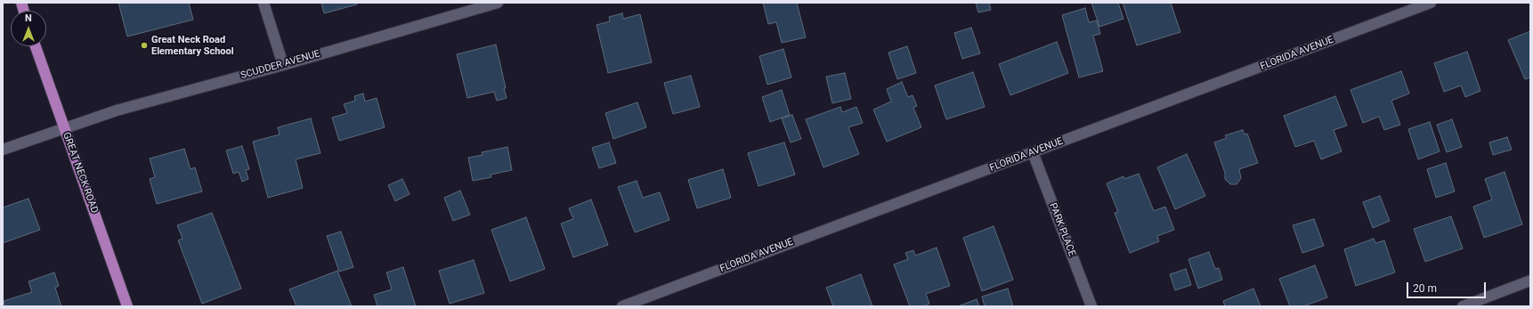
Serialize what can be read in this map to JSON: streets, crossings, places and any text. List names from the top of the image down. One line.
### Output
{"streets":{"main road":["GREAT NECK ROAD"],"street":["FLORIDA AVENUE","SCUDDER AVENUE","PARK PLACE"]},"crossings":[["FLORIDA AVENUE","PARK PLACE"],["SCUDDER AVENUE","GREAT NECK ROAD"]],"places":["Great Neck Road Elementary School"],"scale_bar":"20 m","north":"top"}
